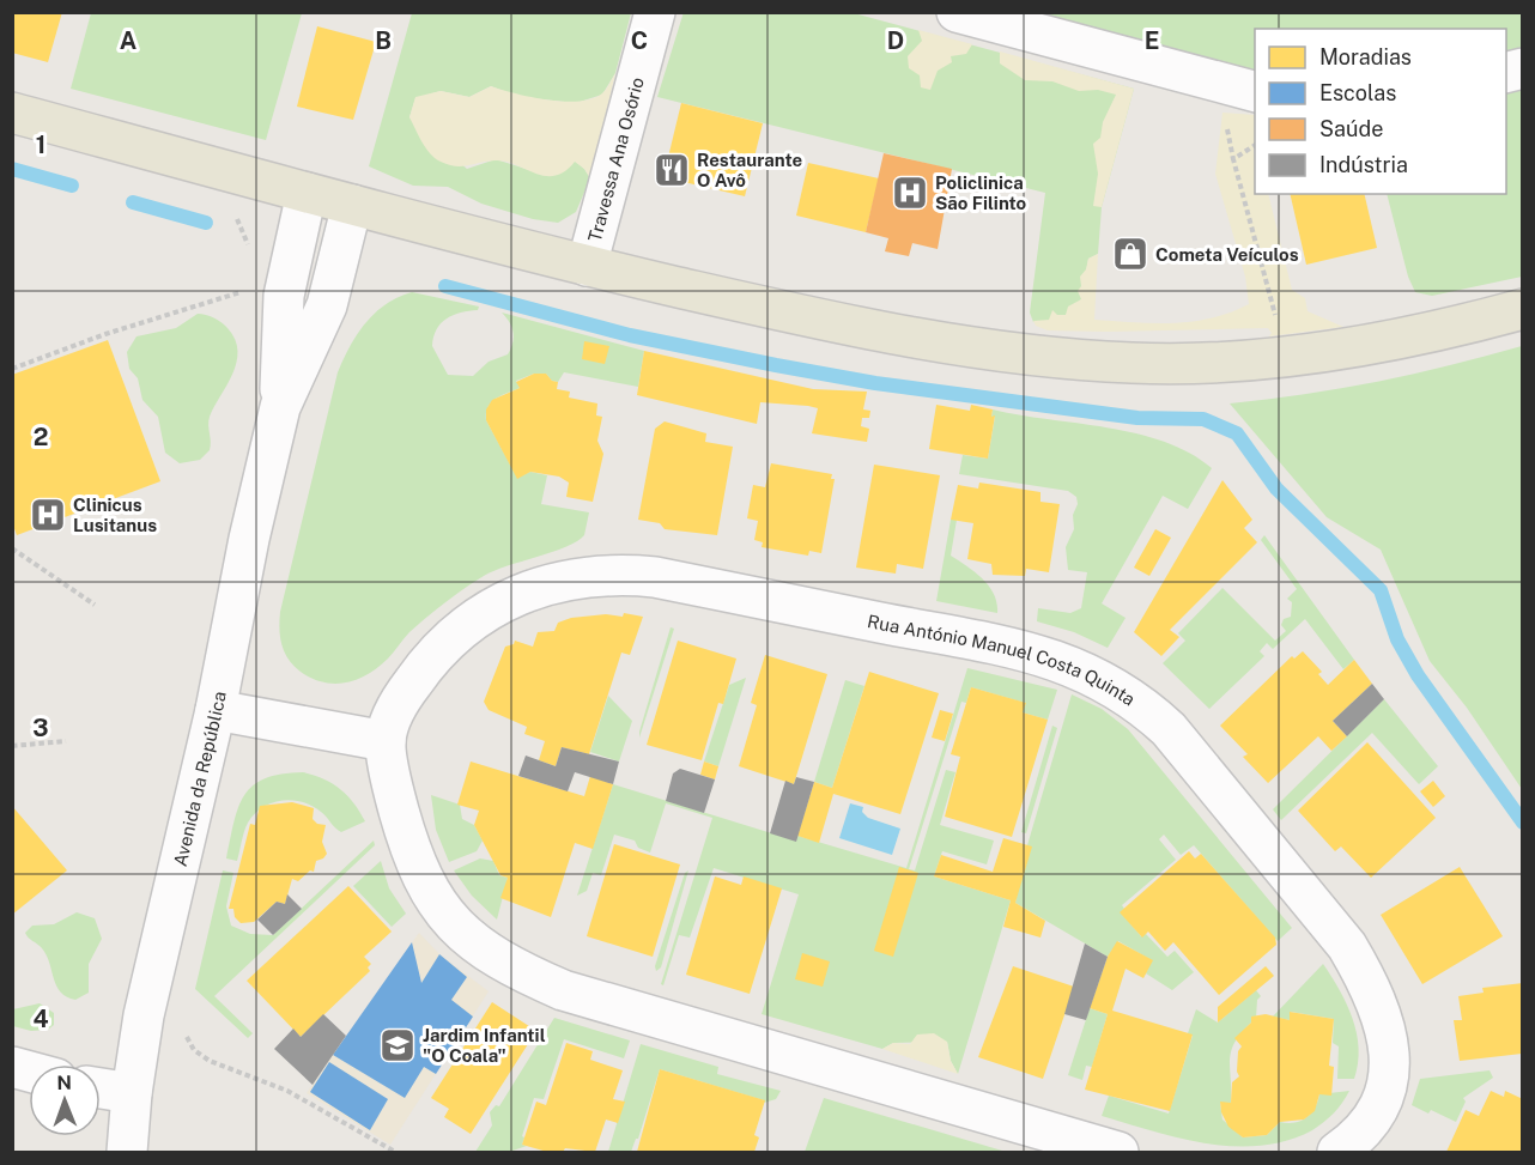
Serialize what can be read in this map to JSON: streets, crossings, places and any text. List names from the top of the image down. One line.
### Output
{"streets":{"street":["Travessa Ana Osório","Rua António Manuel Costa Quinta","Avenida da República"]},"places":{"restaurant":["Restaurante O Avô"],"hospital":["Policlinica São Filinto","Clinicus Lusitanus"],"shop":["Cometa Veículos"],"school or university":["Jardim Infantil \"O Coala\""]},"legend":["Moradias","Escolas","Saúde","Indústria"],"north":"top","grid":{"columns":["A","B","C","D","E"],"rows":["1","2","3","4"]}}
